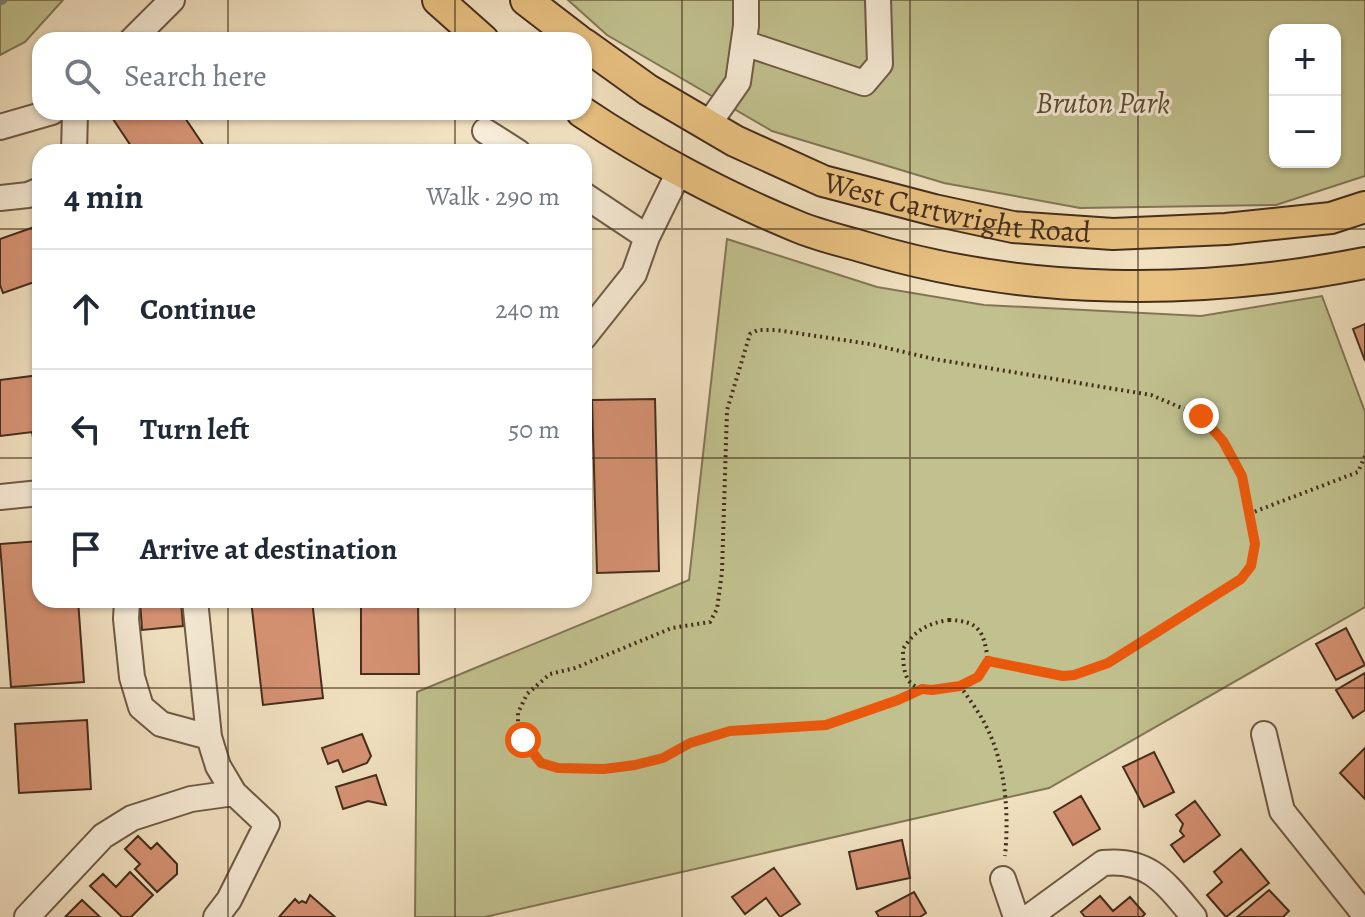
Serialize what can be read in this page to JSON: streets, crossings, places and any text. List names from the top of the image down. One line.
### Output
{"streets":{"main road":["West Cartwright Road"]},"parks":["Bruton Park"],"page":{"map_buttons":["+","−"],"search":"Search here","heading":["4 min","Walk · 290 m"],"list":[["Continue","240 m"],["Turn left","50 m"],"Arrive at destination"]}}
